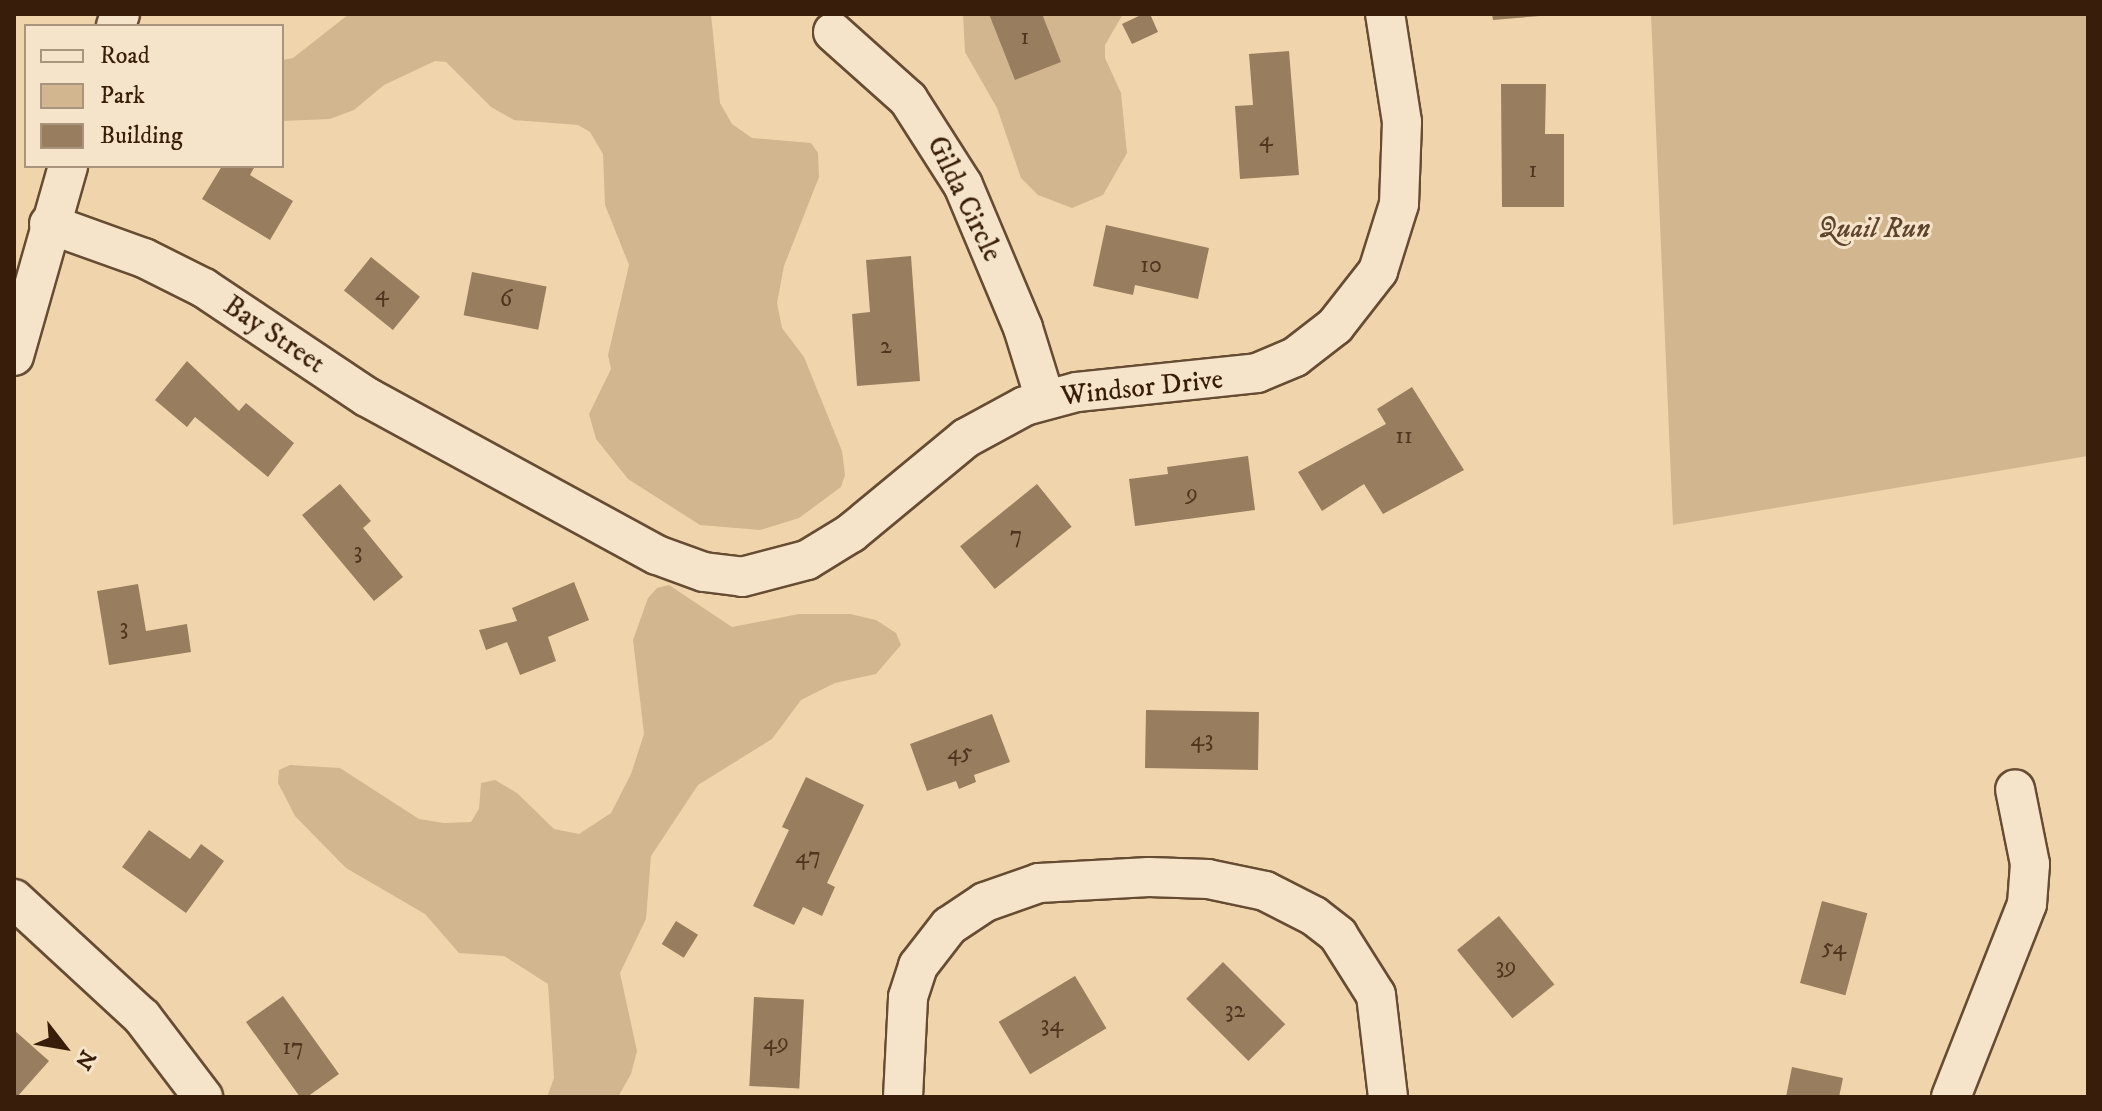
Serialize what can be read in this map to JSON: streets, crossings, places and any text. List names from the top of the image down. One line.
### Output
{"streets":{"street":["Gilda Circle","Bay Street","Windsor Drive"]},"crossings":[["Gilda Circle","Windsor Drive"],["Bay Street","Windsor Drive"]],"parks":["Quail Run"],"house_numbers":["1","4","1","10","4","6","2","11","9","7","3","3","43","45","47","54","39","32","34","49","17"],"legend":["Road","Park","Building"],"north":"bottom right"}
